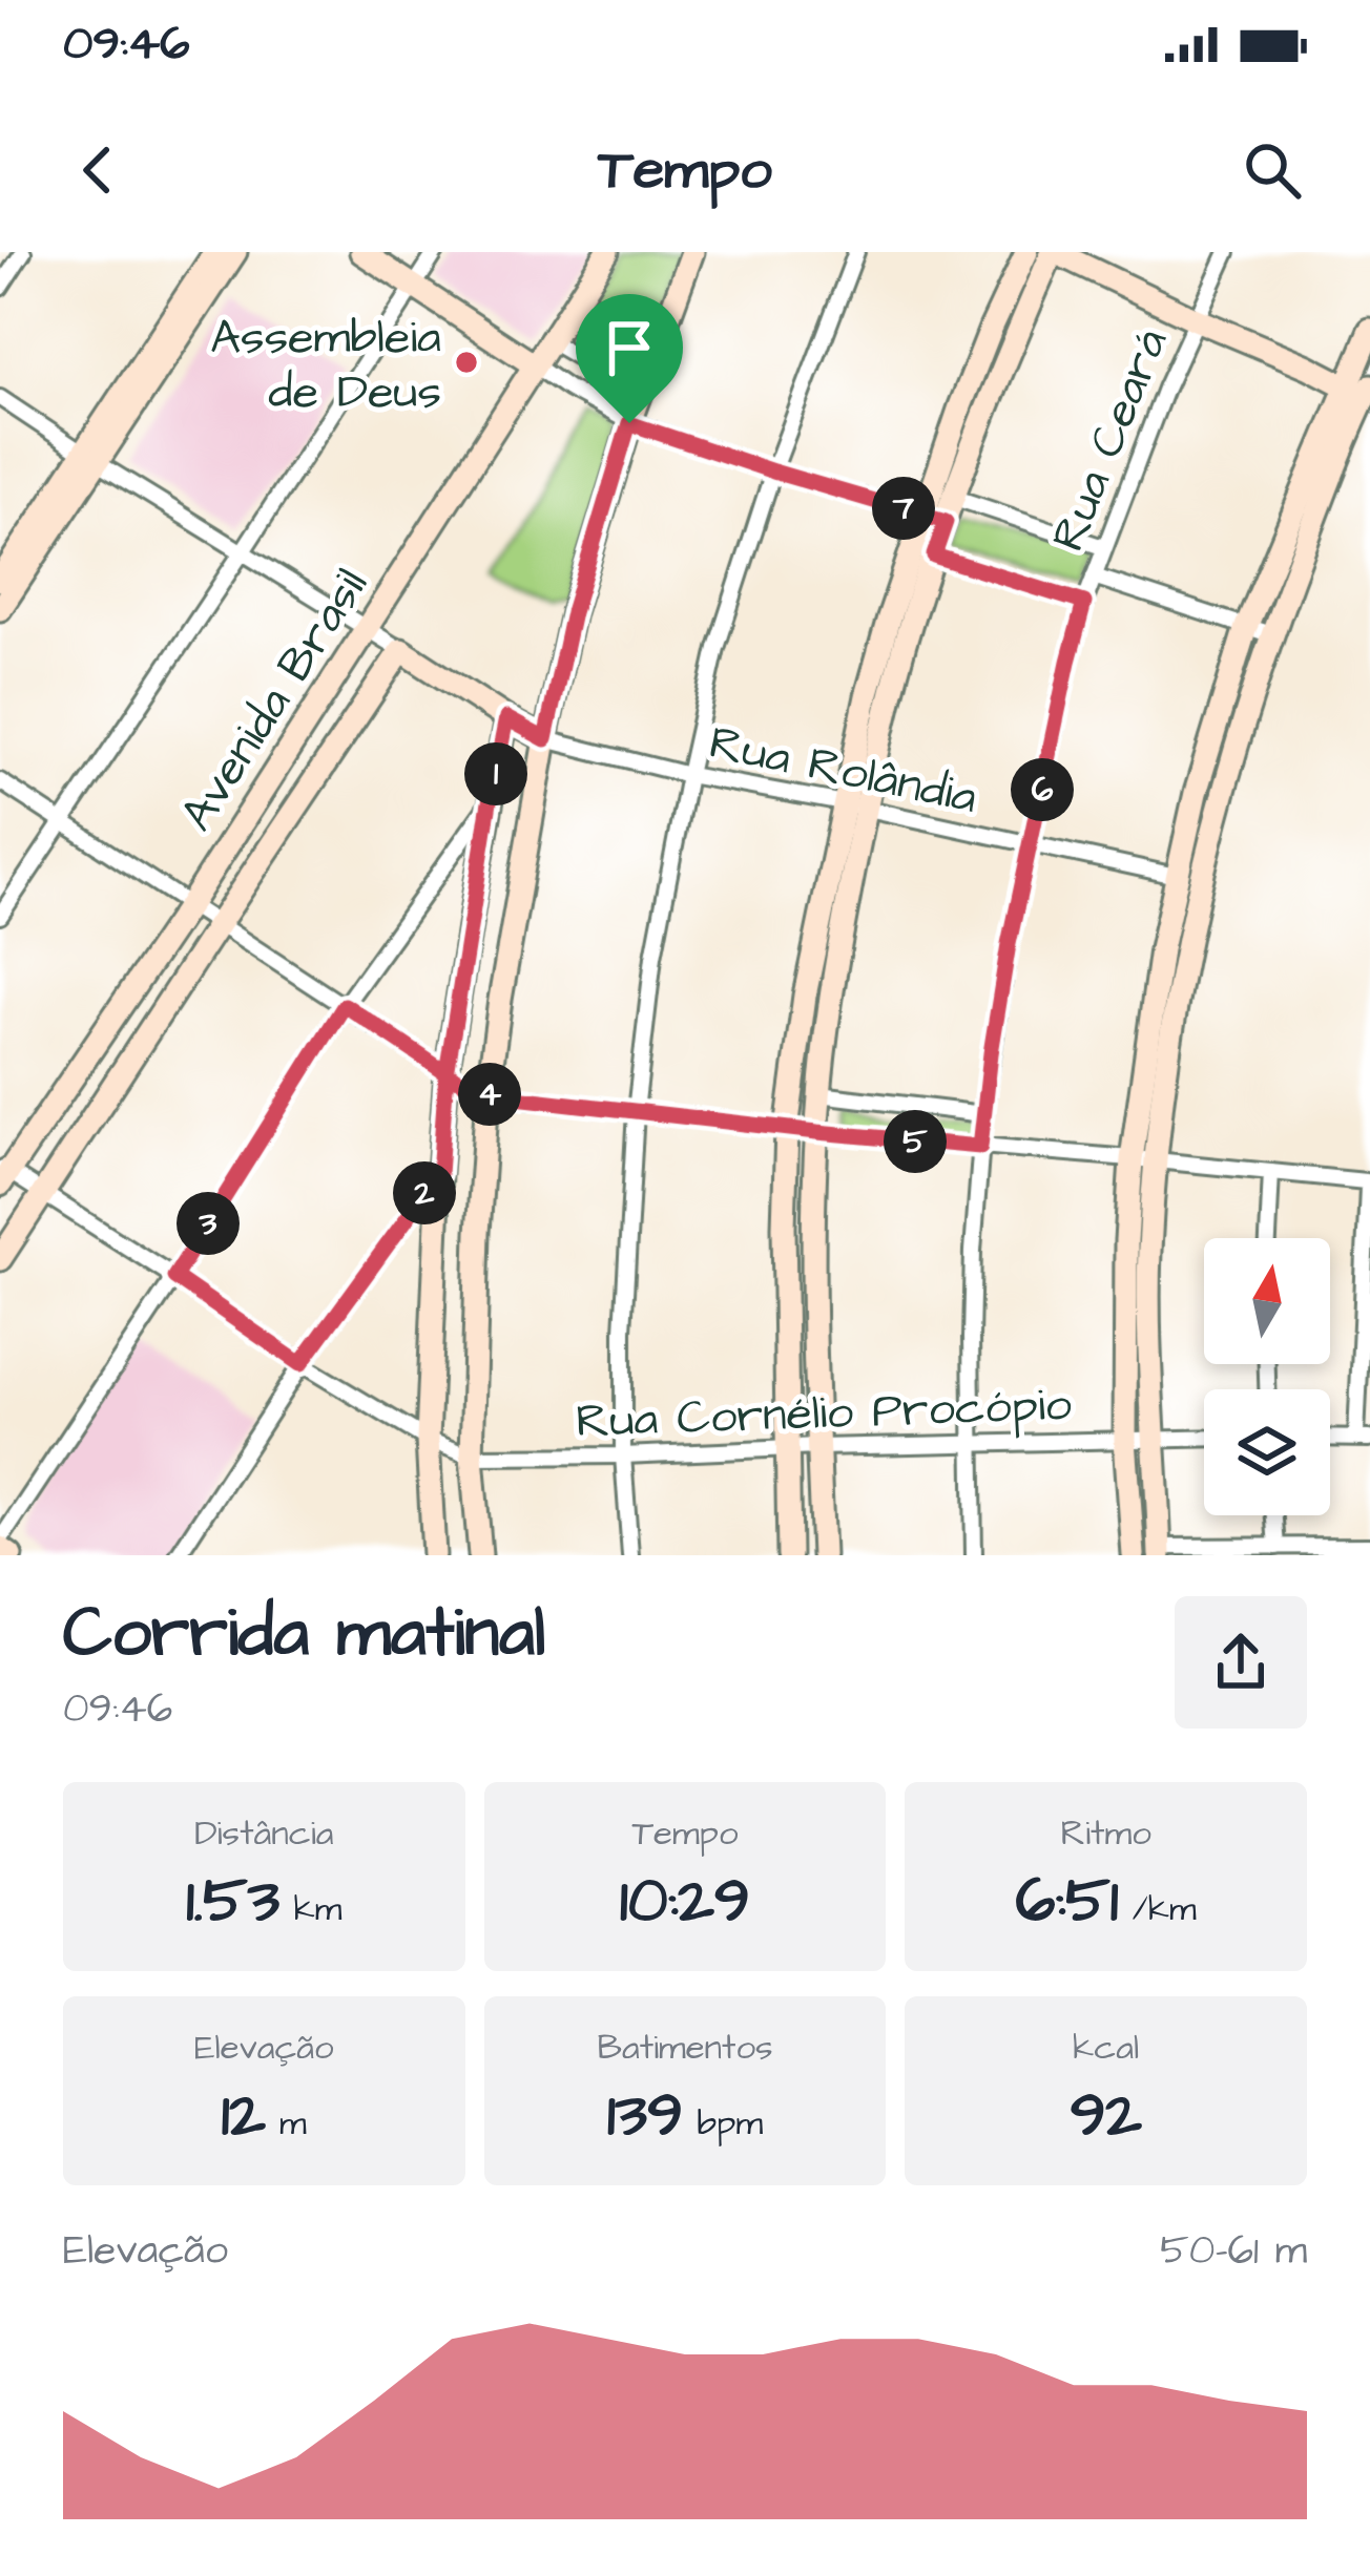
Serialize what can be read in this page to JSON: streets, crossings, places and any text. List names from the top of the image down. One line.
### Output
{"streets":{"street":["Rua Ceará","Avenida Brasil","Rua Rolândia","Rua Cornélio Procópio"]},"crossings":[["Rua Ceará","Rua Rolândia"],["Rua Ceará","Rua Cornélio Procópio"],["Avenida Brasil","Rua Cornélio Procópio"]],"places":["Assembleia de Deus"],"north":"top","page":{"status":"09:46","header":"Tempo","pins":["7","1","6","4","5","2","3"],"heading":["Corrida matinal","09:46"],"stats":[["Distância","1.53 km"],["Tempo","10:29"],["Ritmo","6:51 /km"],["Elevação","12 m"],["Batimentos","139 bpm"],["kcal","92"]],"chart":["Elevação","50–61 m"]}}
